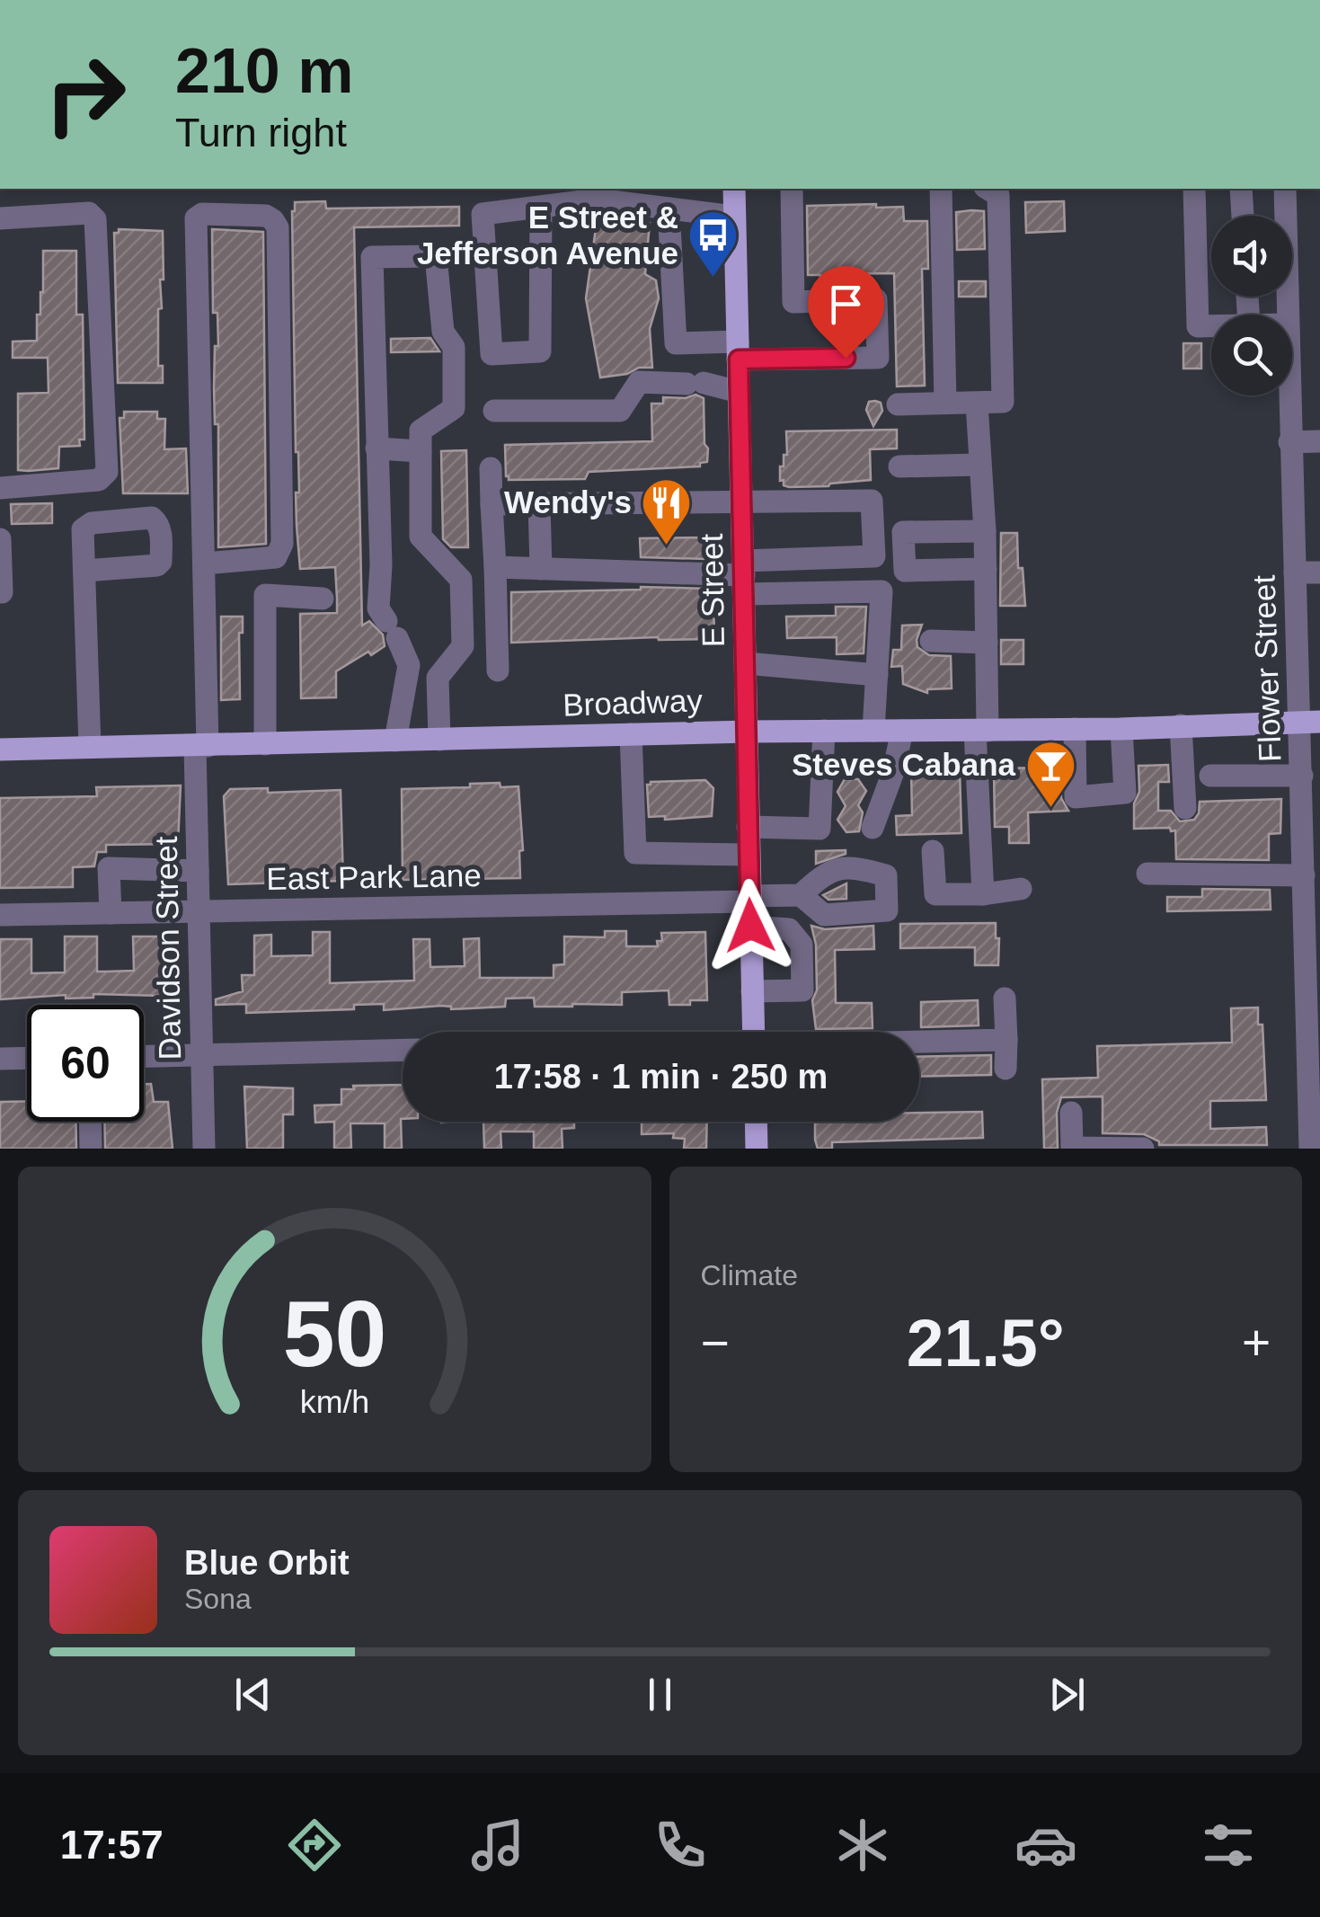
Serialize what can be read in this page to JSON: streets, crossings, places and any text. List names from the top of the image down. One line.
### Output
{"streets":{"main road":["E Street","Broadway"],"street":["Flower Street","East Park Lane","Davidson Street"]},"crossings":[["E Street","Broadway"],["E Street","East Park Lane"],["Flower Street","Broadway"],["Broadway","Davidson Street"],["East Park Lane","Davidson Street"]],"places":{"bus stop":["E Street & Jefferson Avenue"],"restaurant":["Wendy's"],"bar":["Steves Cabana"]},"page":{"turn":["210 m","Turn right"],"limit":"60","trip":"17:58 · 1 min · 250 m","tile":"Climate","heat":["−","21.5°","+"],"song":["Blue Orbit","Sona"],"tabs":"17:57","gauge":["50","km/h"]}}
